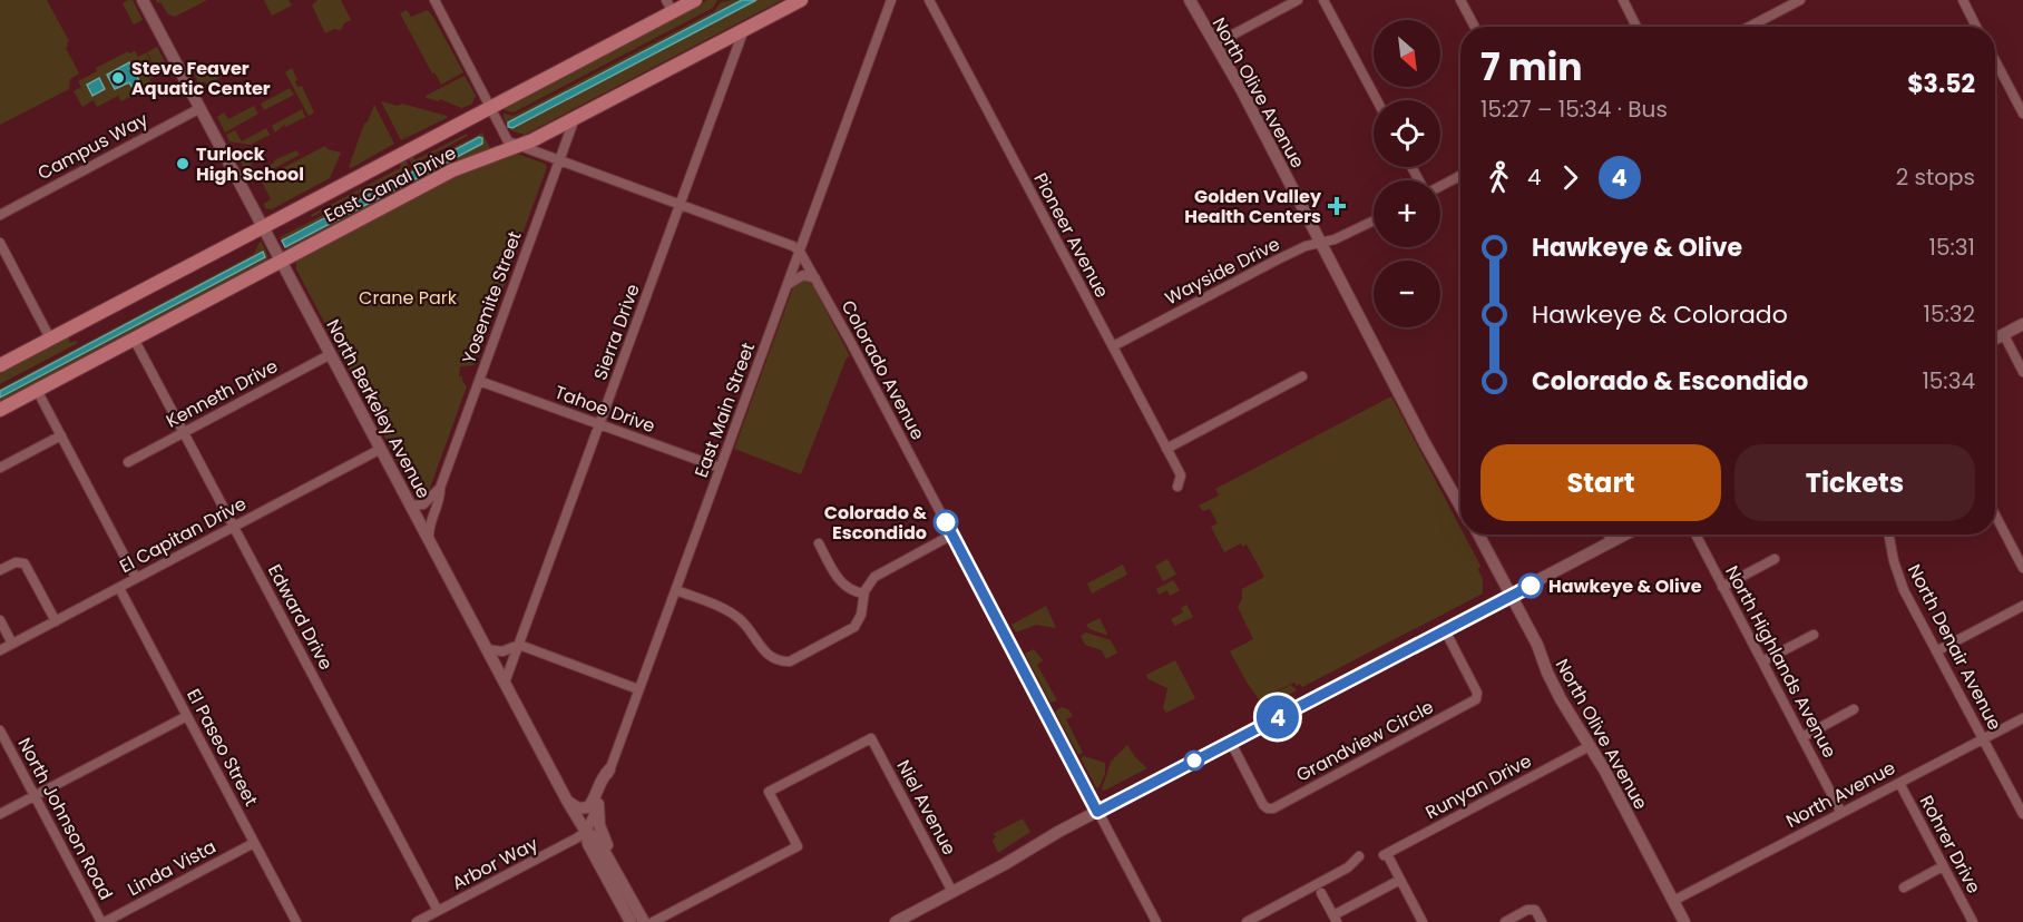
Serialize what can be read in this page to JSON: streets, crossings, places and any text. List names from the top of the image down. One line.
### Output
{"streets":{"main road":["East Canal Drive"],"street":["North Olive Avenue","Campus Way","Pioneer Avenue","Wayside Drive","Yosemite Street","Sierra Drive","Colorado Avenue","Kenneth Drive","North Berkeley Avenue","Tahoe Drive","East Main Street","El Capitan Drive","Edward Drive","North Denair Avenue","North Highlands Avenue","Grandview Circle","El Paseo Street","Runyan Drive","North Avenue","Niel Avenue","North Johnson Road","Rohrer Drive","Arbor Way","Linda Vista"]},"crossings":[["North Olive Avenue","Wayside Drive"],["North Olive Avenue","Runyan Drive"],["North Olive Avenue","North Avenue"],["Campus Way","North Berkeley Avenue"],["East Canal Drive","Yosemite Street"],["East Canal Drive","Sierra Drive"],["East Canal Drive","North Berkeley Avenue"],["East Canal Drive","Edward Drive"],["Pioneer Avenue","Wayside Drive"],["Yosemite Street","North Berkeley Avenue"],["Yosemite Street","Tahoe Drive"],["Sierra Drive","North Berkeley Avenue"],["Sierra Drive","Tahoe Drive"],["Colorado Avenue","East Main Street"],["Kenneth Drive","North Berkeley Avenue"],["Kenneth Drive","Edward Drive"],["North Berkeley Avenue","East Main Street"],["North Berkeley Avenue","El Capitan Drive"],["North Berkeley Avenue","Arbor Way"],["Tahoe Drive","East Main Street"],["East Main Street","Arbor Way"],["El Capitan Drive","Edward Drive"],["El Capitan Drive","El Paseo Street"],["Edward Drive","Arbor Way"],["North Denair Avenue","North Avenue"],["North Highlands Avenue","North Avenue"],["El Paseo Street","Linda Vista"],["North Avenue","Rohrer Drive"],["North Johnson Road","Linda Vista"]],"parks":["Crane Park"],"places":{"other":["Steve Feaver Aquatic Center","Turlock High School","Colorado & Escondido","Hawkeye & Olive"],"health":["Golden Valley Health Centers"]},"lines":["bus line 4"],"north":"bottom right","page":{"on_map":"4","map_buttons":["+","−"],"heading":["7 min","15:27 – 15:34 · Bus","$3.52"],"legs":["4","4","2 stops"],"list":[{"name":"Hawkeye & Olive","value":"15:31"},{"name":"Hawkeye & Colorado","value":"15:32"},{"name":"Colorado & Escondido","value":"15:34"}],"buttons":["Start","Tickets"]}}
